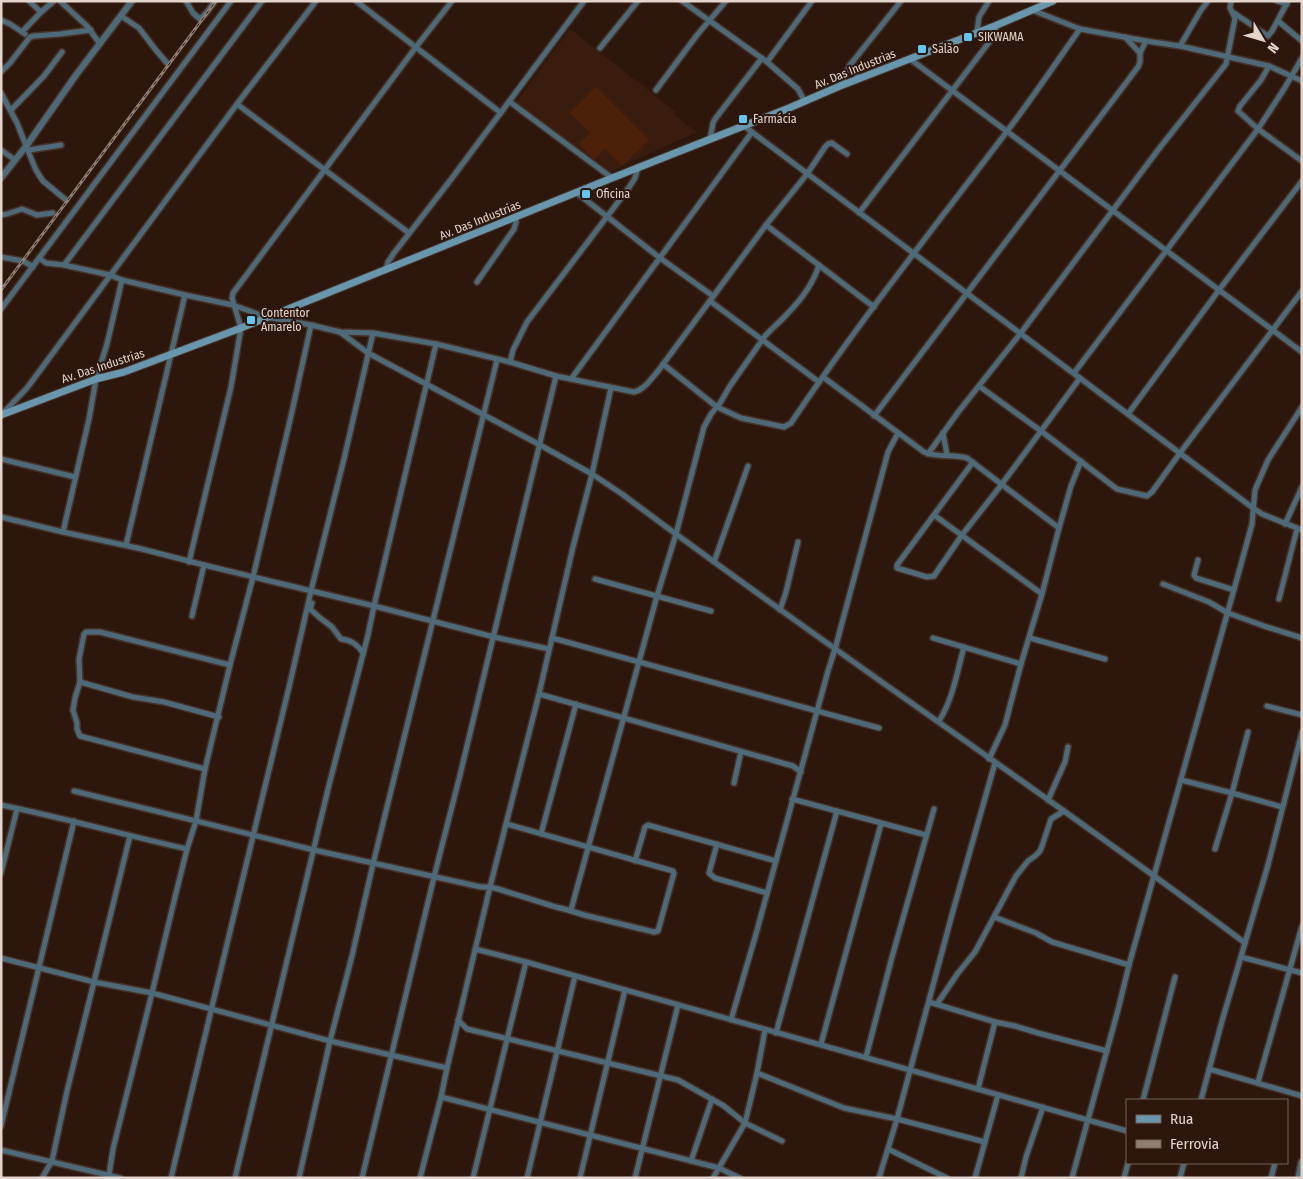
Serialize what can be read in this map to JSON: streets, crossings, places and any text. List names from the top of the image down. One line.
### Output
{"streets":{"main road":["Av. Das Industrias"]},"places":{"transit":["SIKWAMA","Salão","Farmácia","Oficina","Contentor Amarelo"]},"legend":["Rua","Ferrovia"],"north":"bottom right"}
